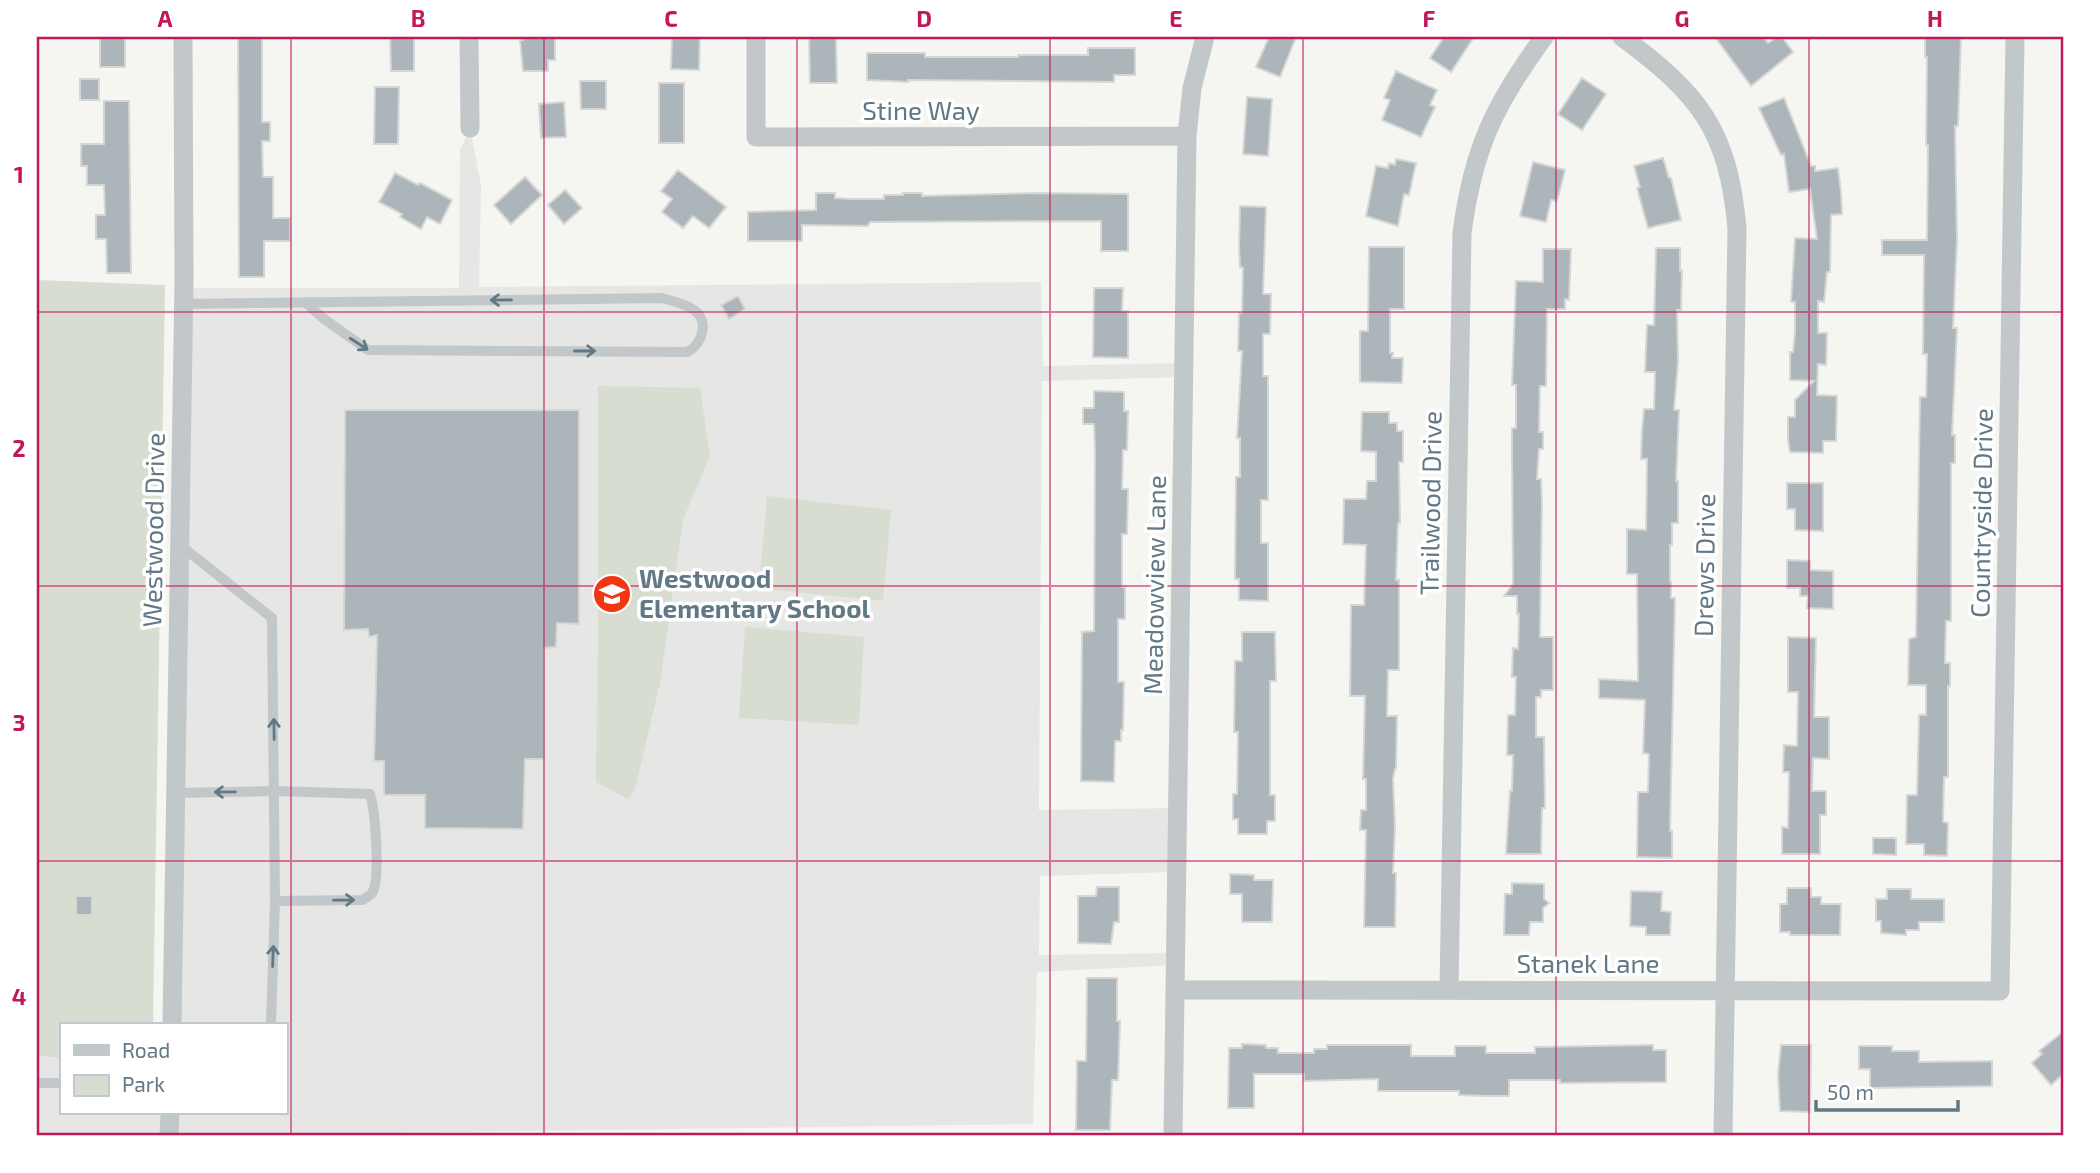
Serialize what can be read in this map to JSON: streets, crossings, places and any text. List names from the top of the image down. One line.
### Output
{"streets":{"street":["Stine Way","Trailwood Drive","Countryside Drive","Westwood Drive","Drews Drive","Meadowview Lane","Stanek Lane"]},"crossings":[["Stine Way","Meadowview Lane"],["Trailwood Drive","Stanek Lane"],["Countryside Drive","Stanek Lane"],["Drews Drive","Stanek Lane"],["Meadowview Lane","Stanek Lane"]],"places":{"school or university":["Westwood Elementary School"]},"legend":["Road","Park"],"scale_bar":"50 m","grid":{"columns":["A","B","C","D","E","F","G","H"],"rows":["1","2","3","4"]}}
